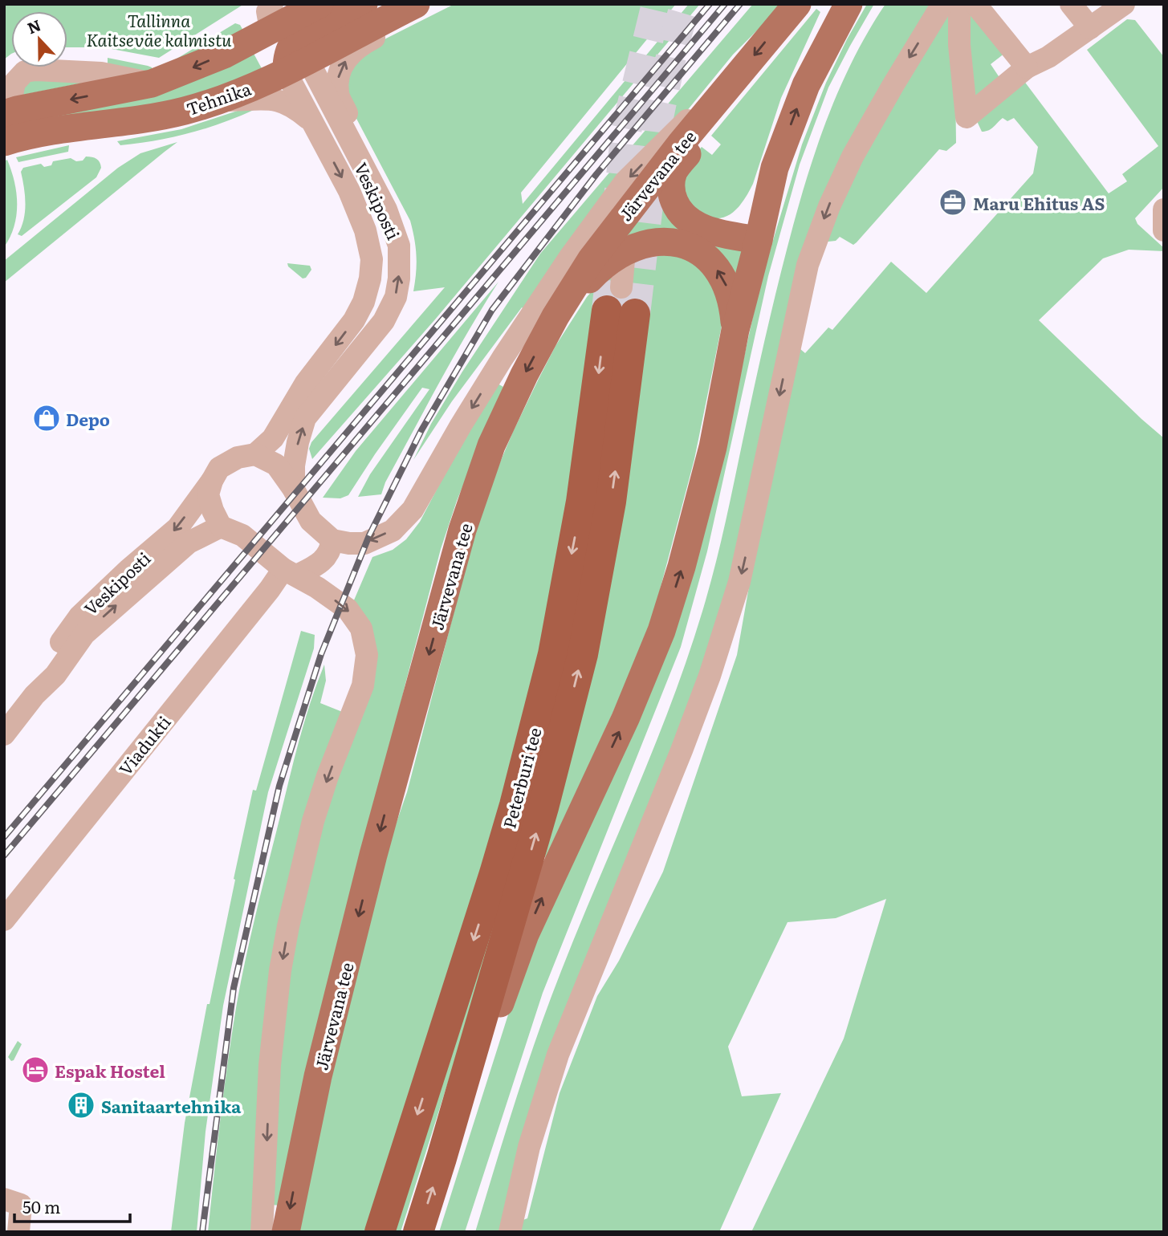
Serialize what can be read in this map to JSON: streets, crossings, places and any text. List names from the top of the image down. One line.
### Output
{"streets":{"highway":["Peterburi tee"],"main road":["Tehnika","Järvevana tee"],"street":["Veskiposti","Viadukti"]},"crossings":[["Tehnika","Veskiposti"]],"parks":["Tallinna Kaitseväe kalmistu"],"places":{"office":["Maru Ehitus AS"],"shop":["Depo"],"hotel":["Espak Hostel"],"building":["Sanitaartehnika"]},"scale_bar":"50 m","north":"top"}
